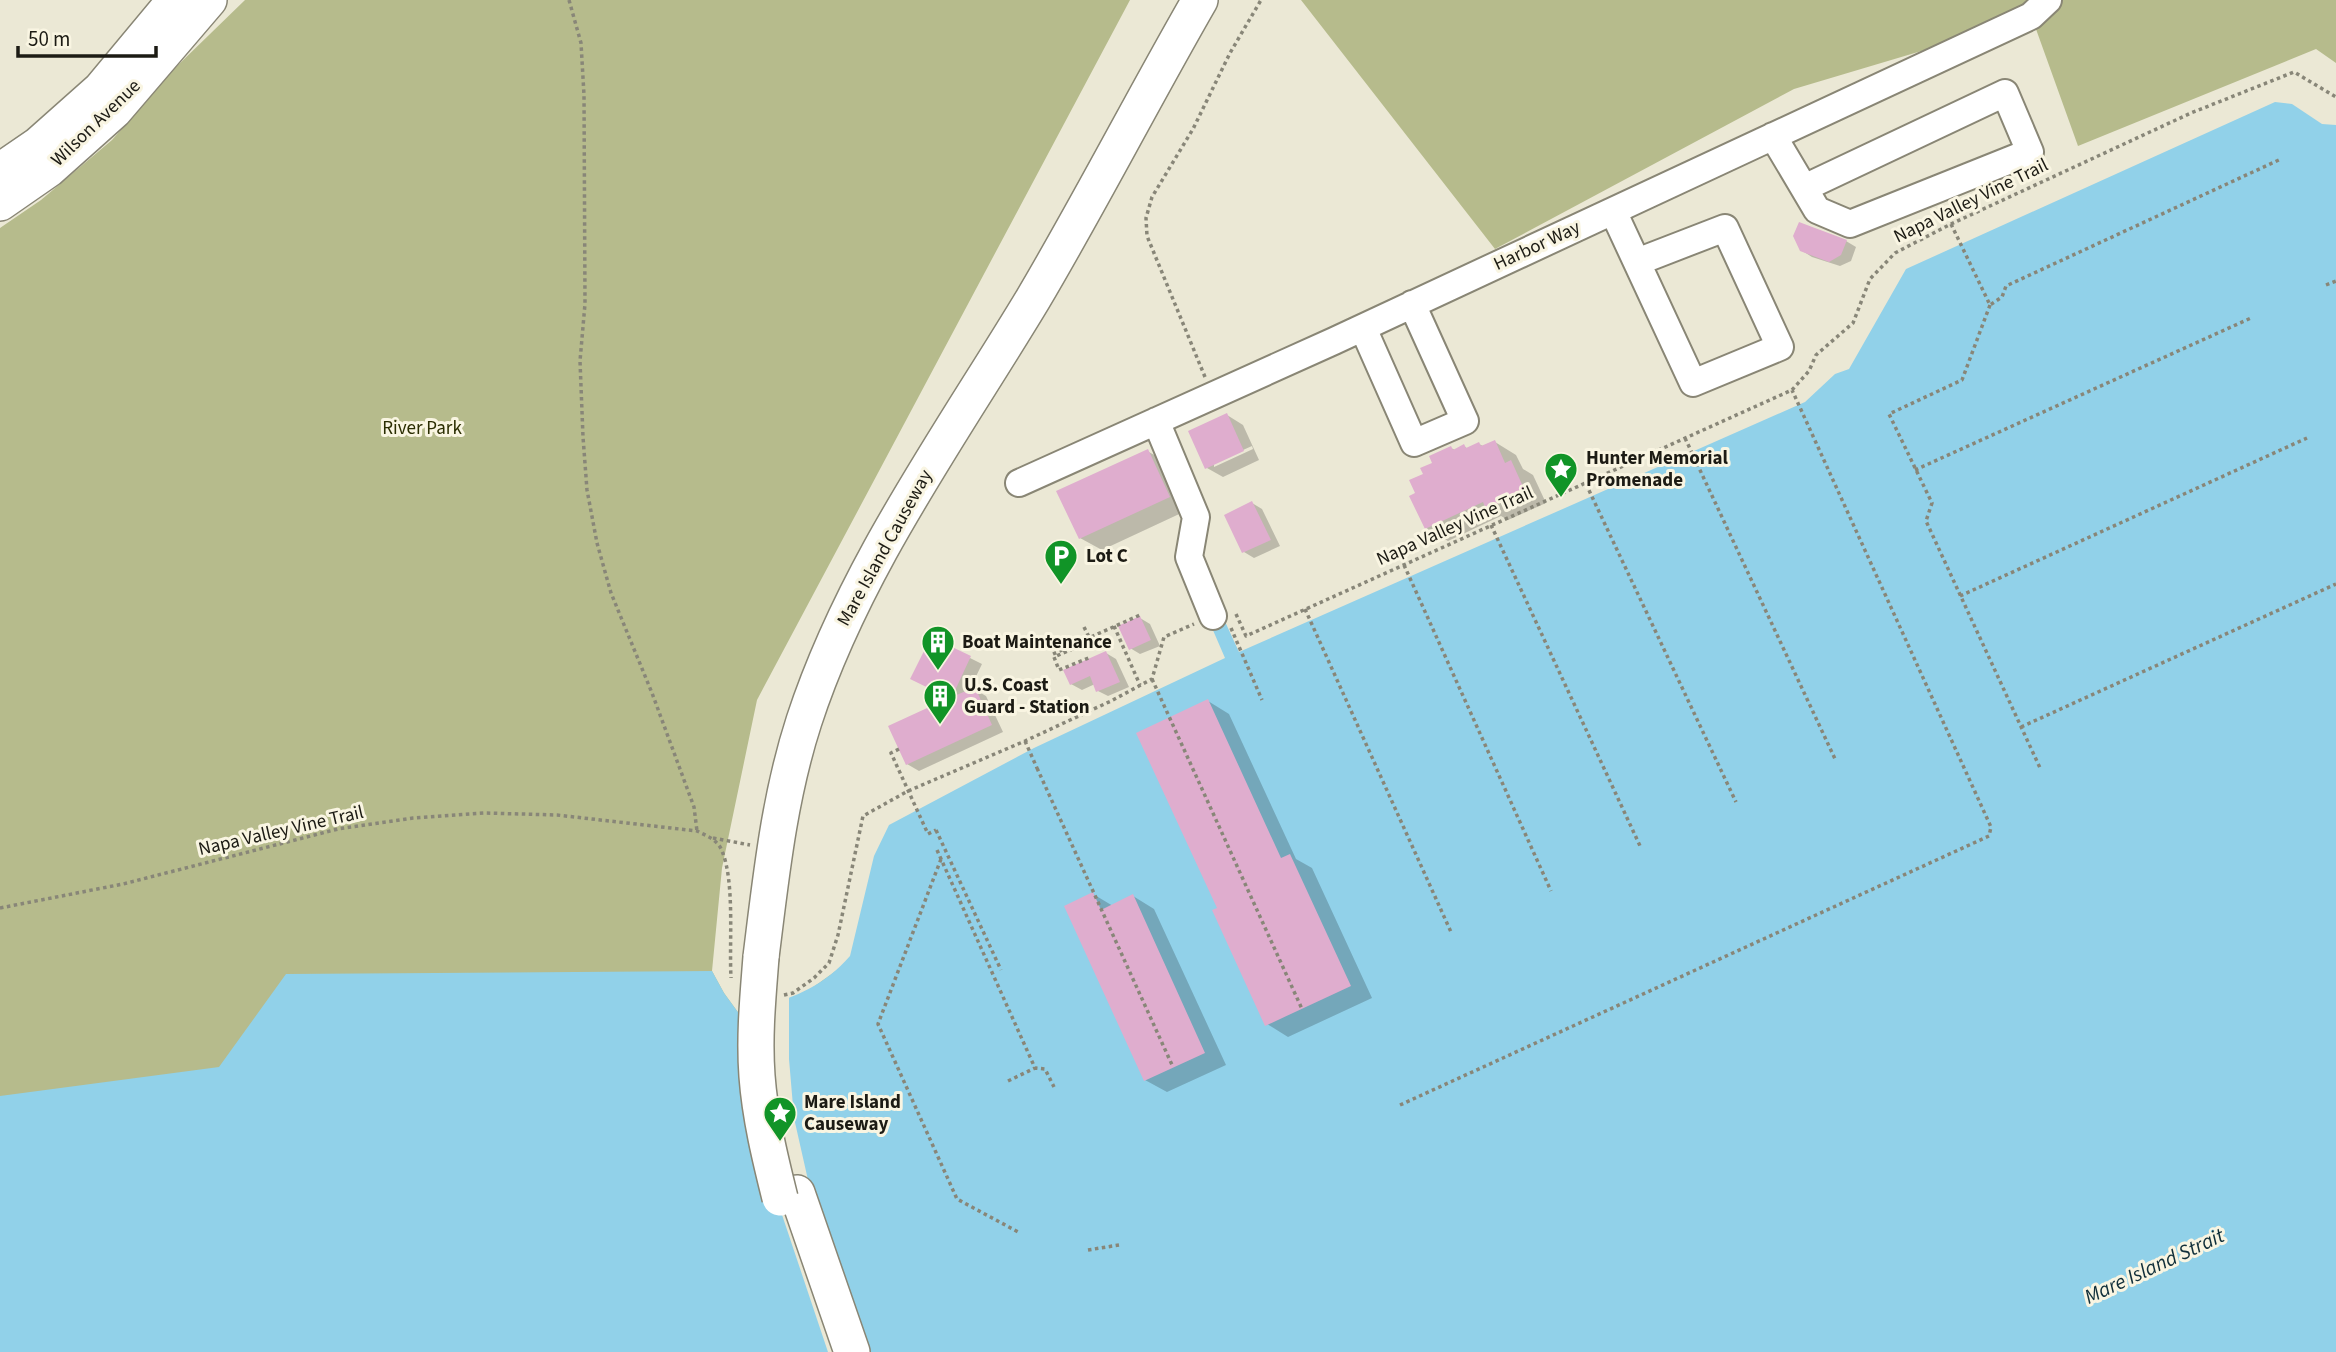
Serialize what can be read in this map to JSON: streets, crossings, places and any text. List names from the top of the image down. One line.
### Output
{"streets":{"main road":["Wilson Avenue","Mare Island Causeway"],"street":["Harbor Way"],"path":["Napa Valley Vine Trail"]},"water":["Mare Island Strait"],"parks":["River Park"],"places":{"place":["Hunter Memorial Promenade","Mare Island Causeway"],"parking":["Lot C"],"building":["Boat Maintenance","U.S. Coast Guard - Station"]},"scale_bar":"50 m"}
